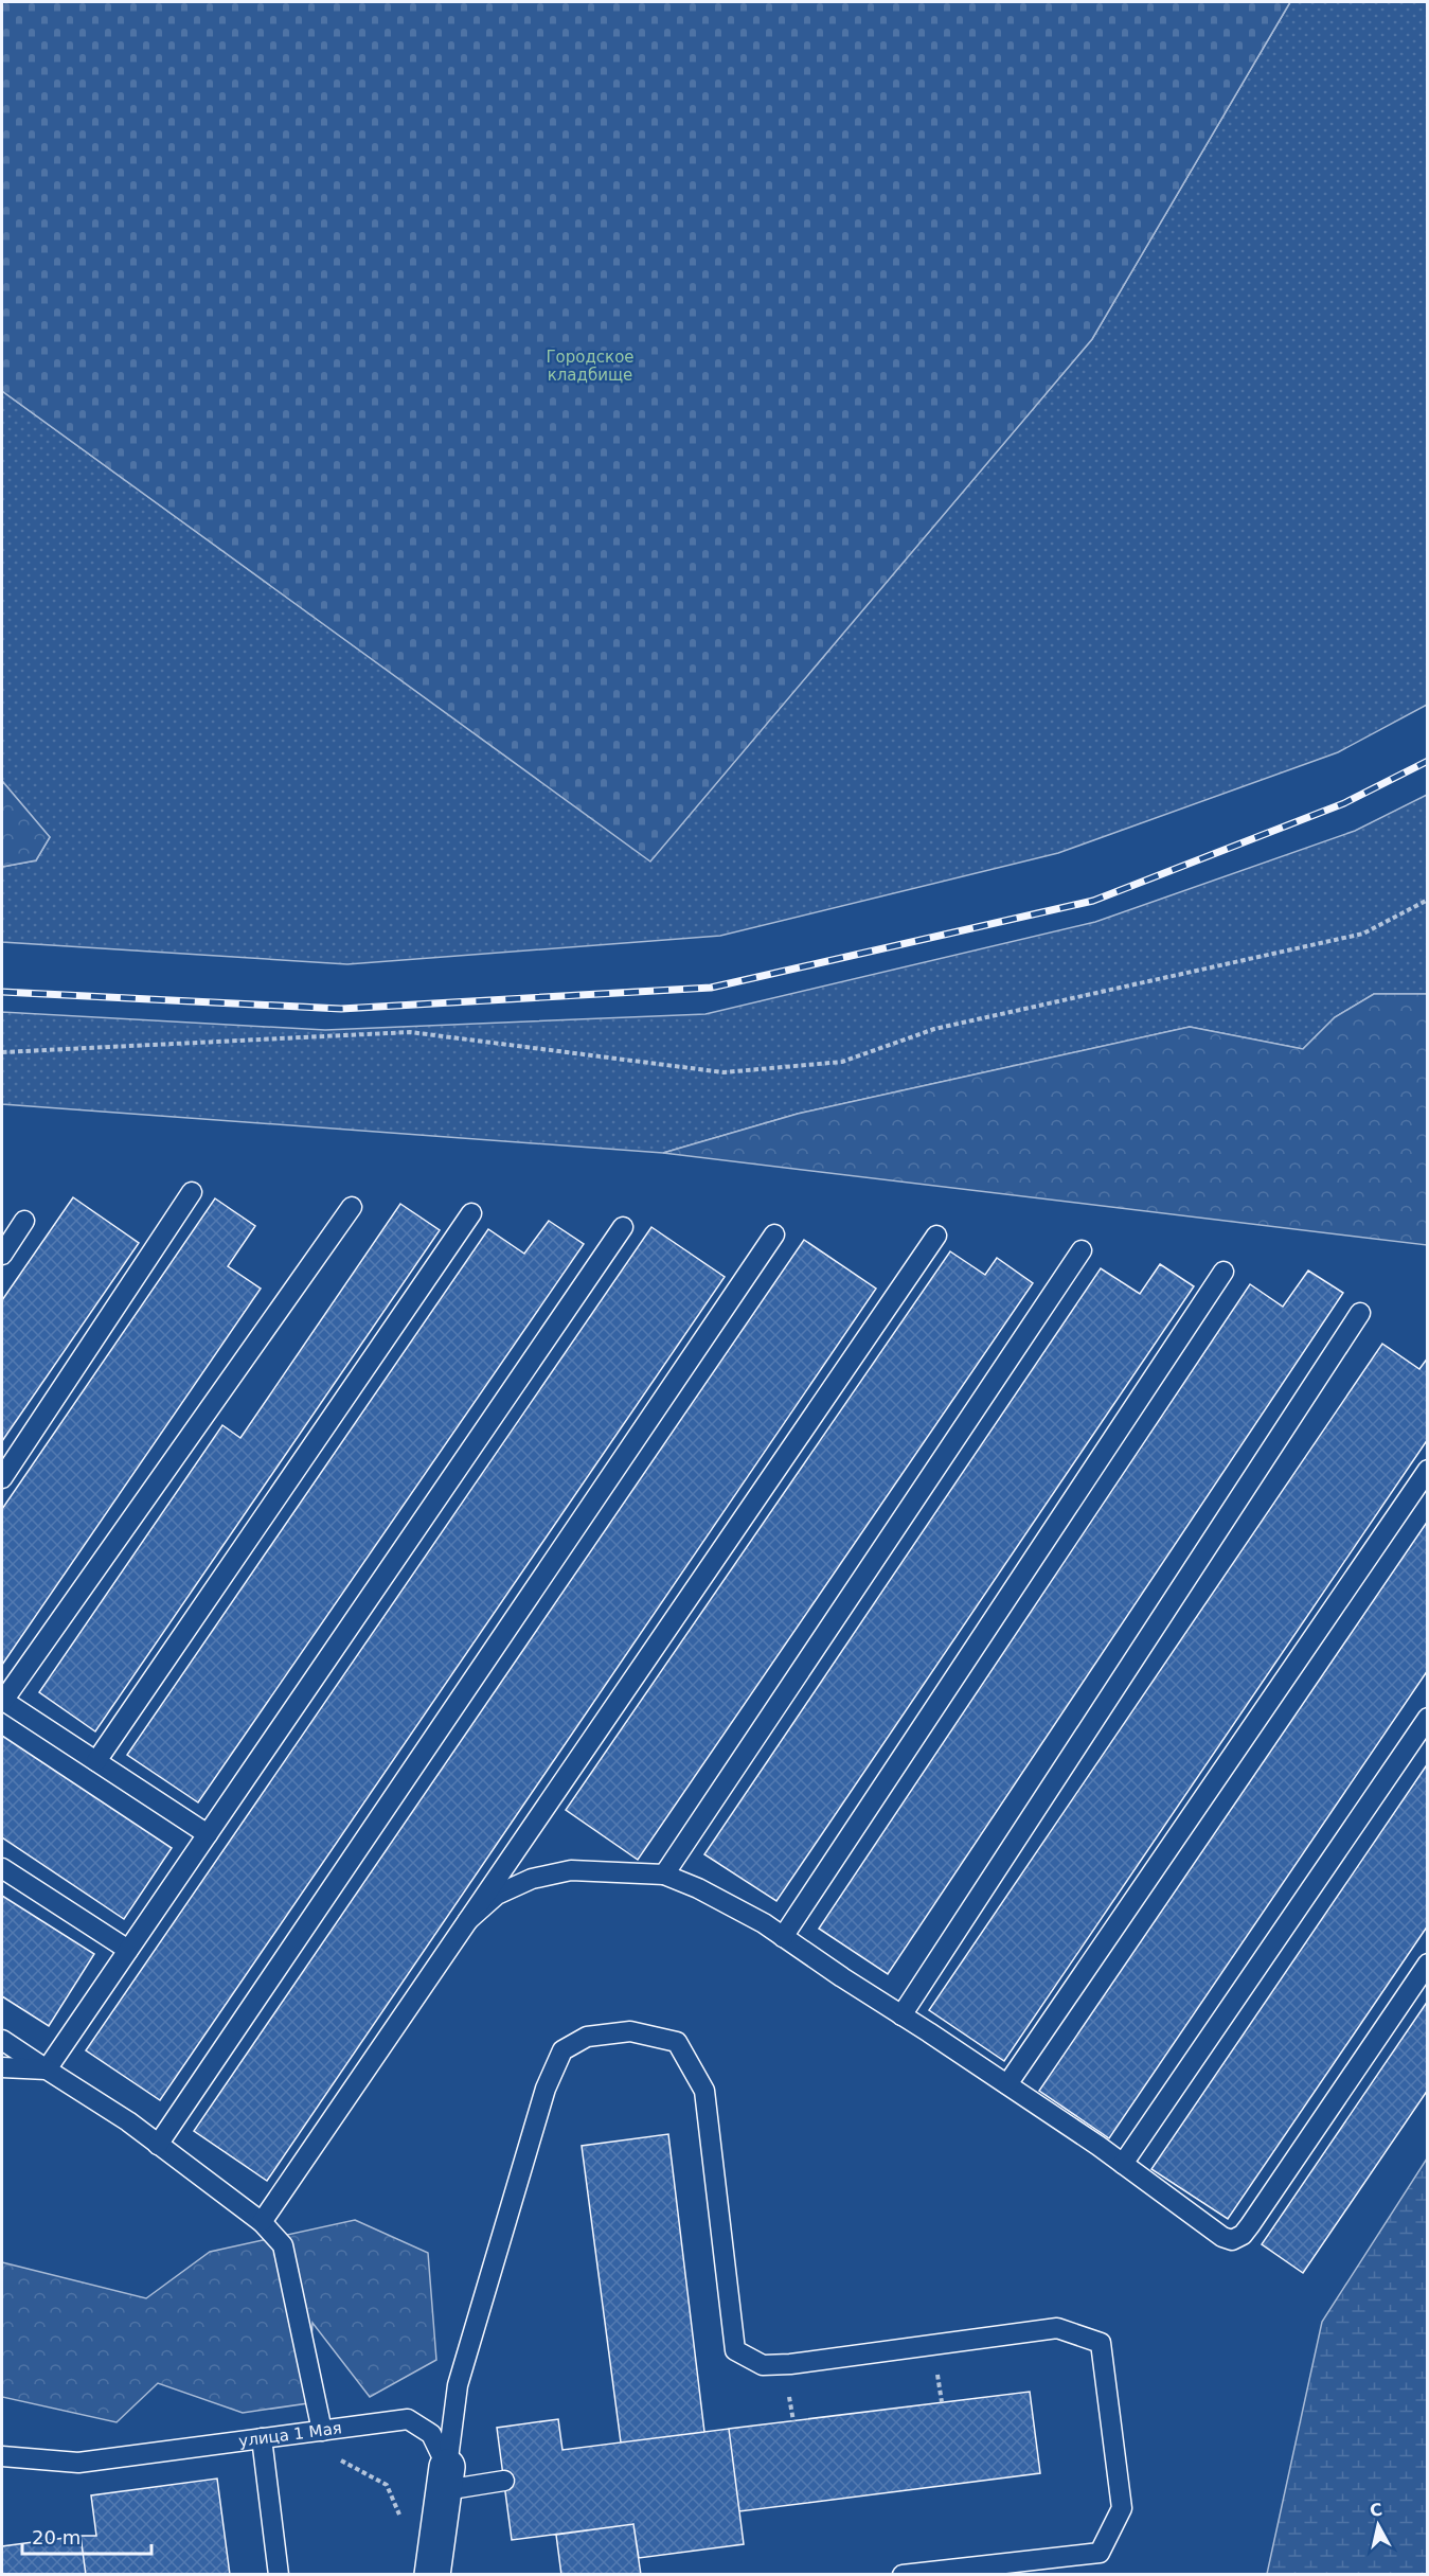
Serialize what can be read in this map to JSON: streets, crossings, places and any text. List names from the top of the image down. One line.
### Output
{"streets":{"lane":["улица 1 Мая"]},"parks":["Городское кладбище"],"scale_bar":"20 m","north":"top"}
